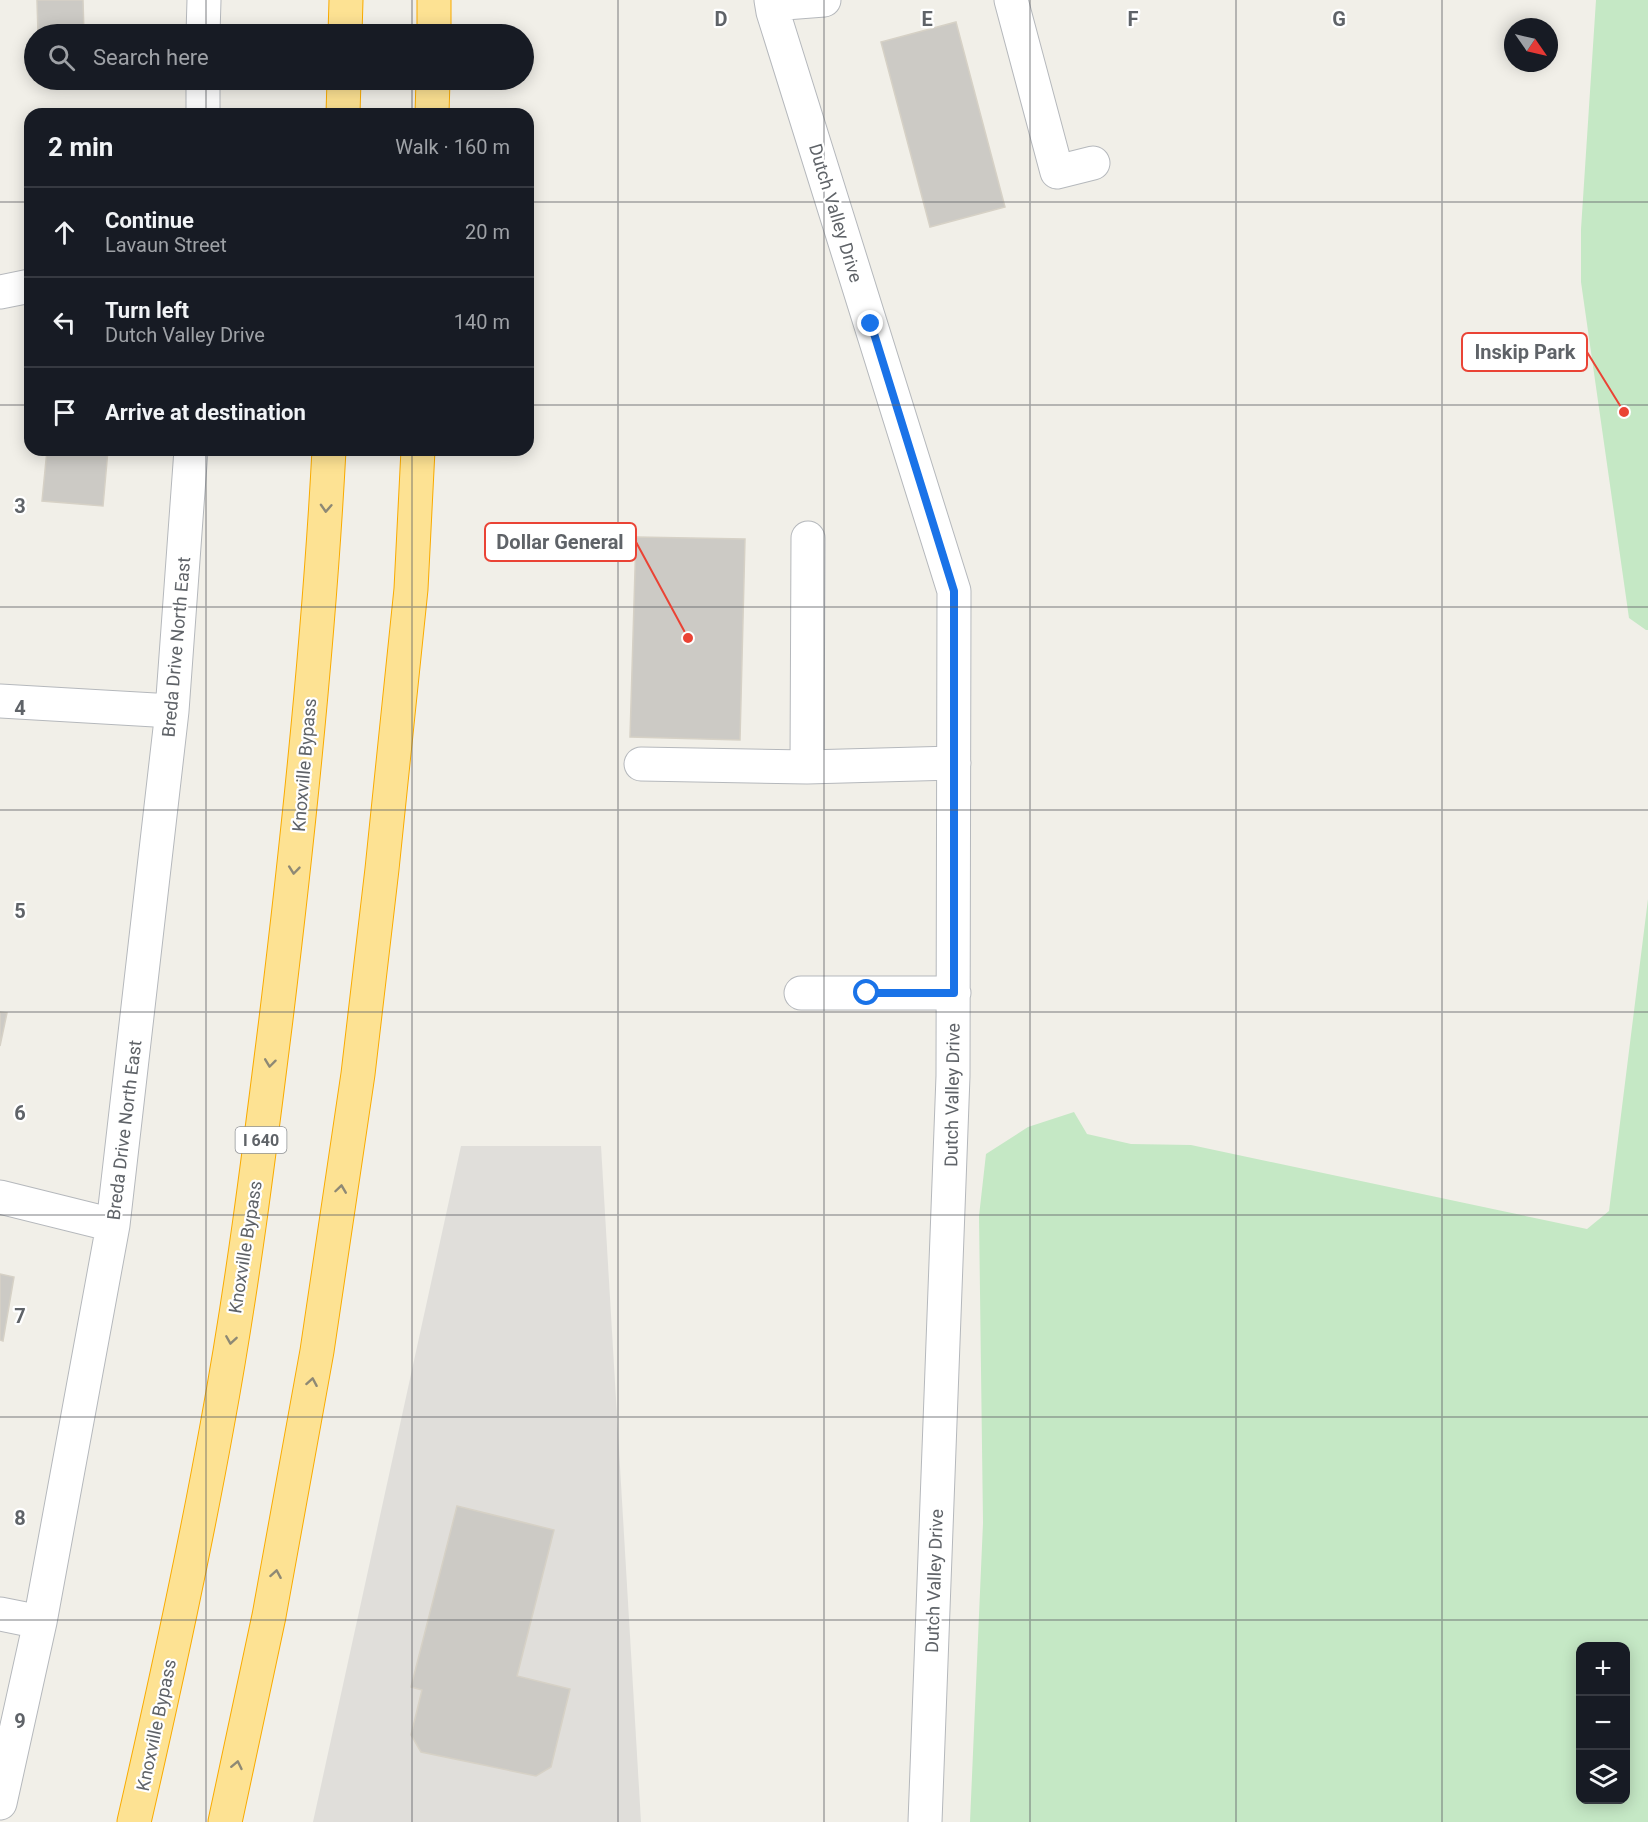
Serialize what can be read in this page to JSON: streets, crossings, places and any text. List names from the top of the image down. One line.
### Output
{"streets":{"highway":["Knoxville Bypass","I 640"],"street":["Dutch Valley Drive","Breda Drive North East"]},"places":["Inskip Park","Dollar General"],"north":"bottom right","page":{"search":"Search here","heading":["2 min","Walk · 160 m"],"list":[["Continue","Lavaun Street","20 m"],["Turn left","Dutch Valley Drive","140 m"],"Arrive at destination"],"map_buttons":["+","−"]},"grid":{"columns":["D","E","F","G"],"rows":["3","4","5","6","7","8","9"]}}
